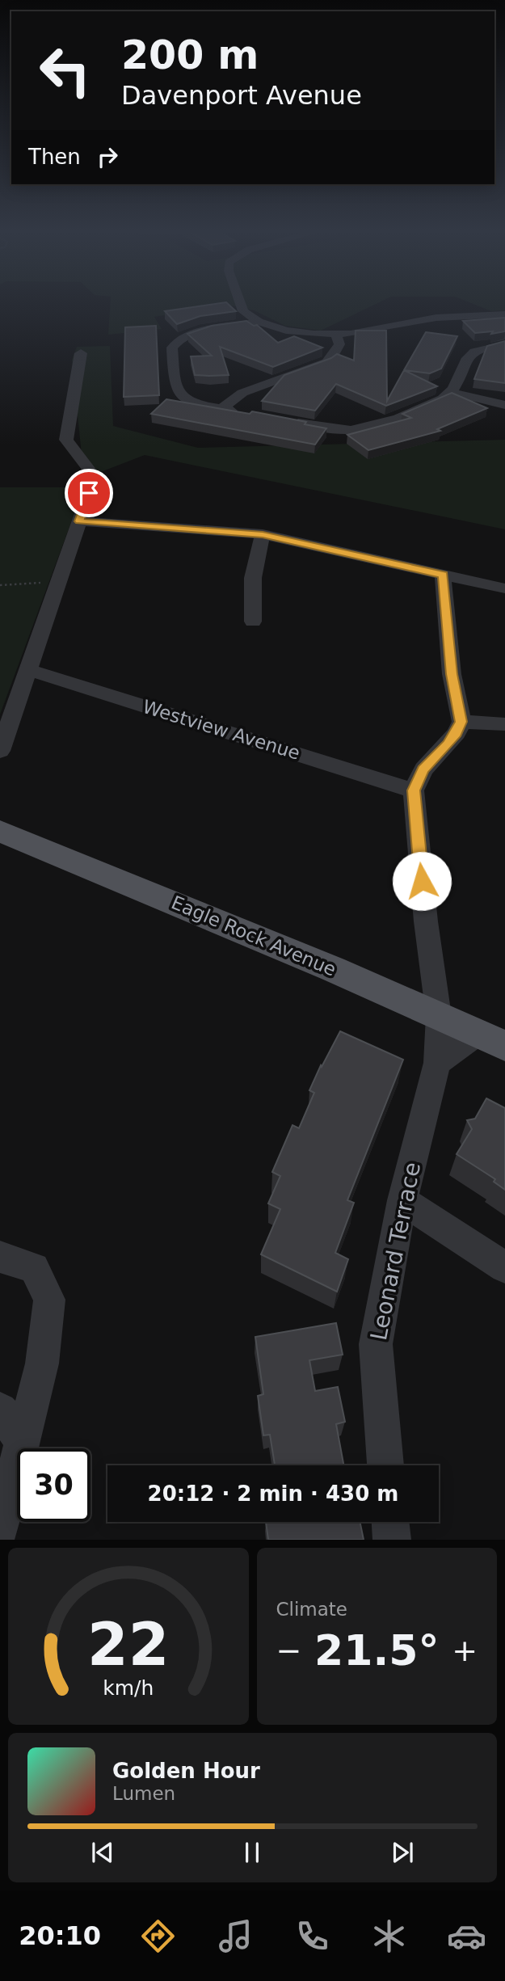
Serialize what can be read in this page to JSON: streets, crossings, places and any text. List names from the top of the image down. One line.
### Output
{"streets":{"main road":["Eagle Rock Avenue"],"street":["Westview Avenue","Leonard Terrace"]},"crossings":[["Westview Avenue","Leonard Terrace"],["Eagle Rock Avenue","Leonard Terrace"]],"page":{"turn":["200 m","Davenport Avenue"],"then":"Then","limit":"30","trip":"20:12 · 2 min · 430 m","tile":"Climate","heat":["−","21.5°","+"],"song":["Golden Hour","Lumen"],"tabs":"20:10","gauge":["22","km/h"]}}
